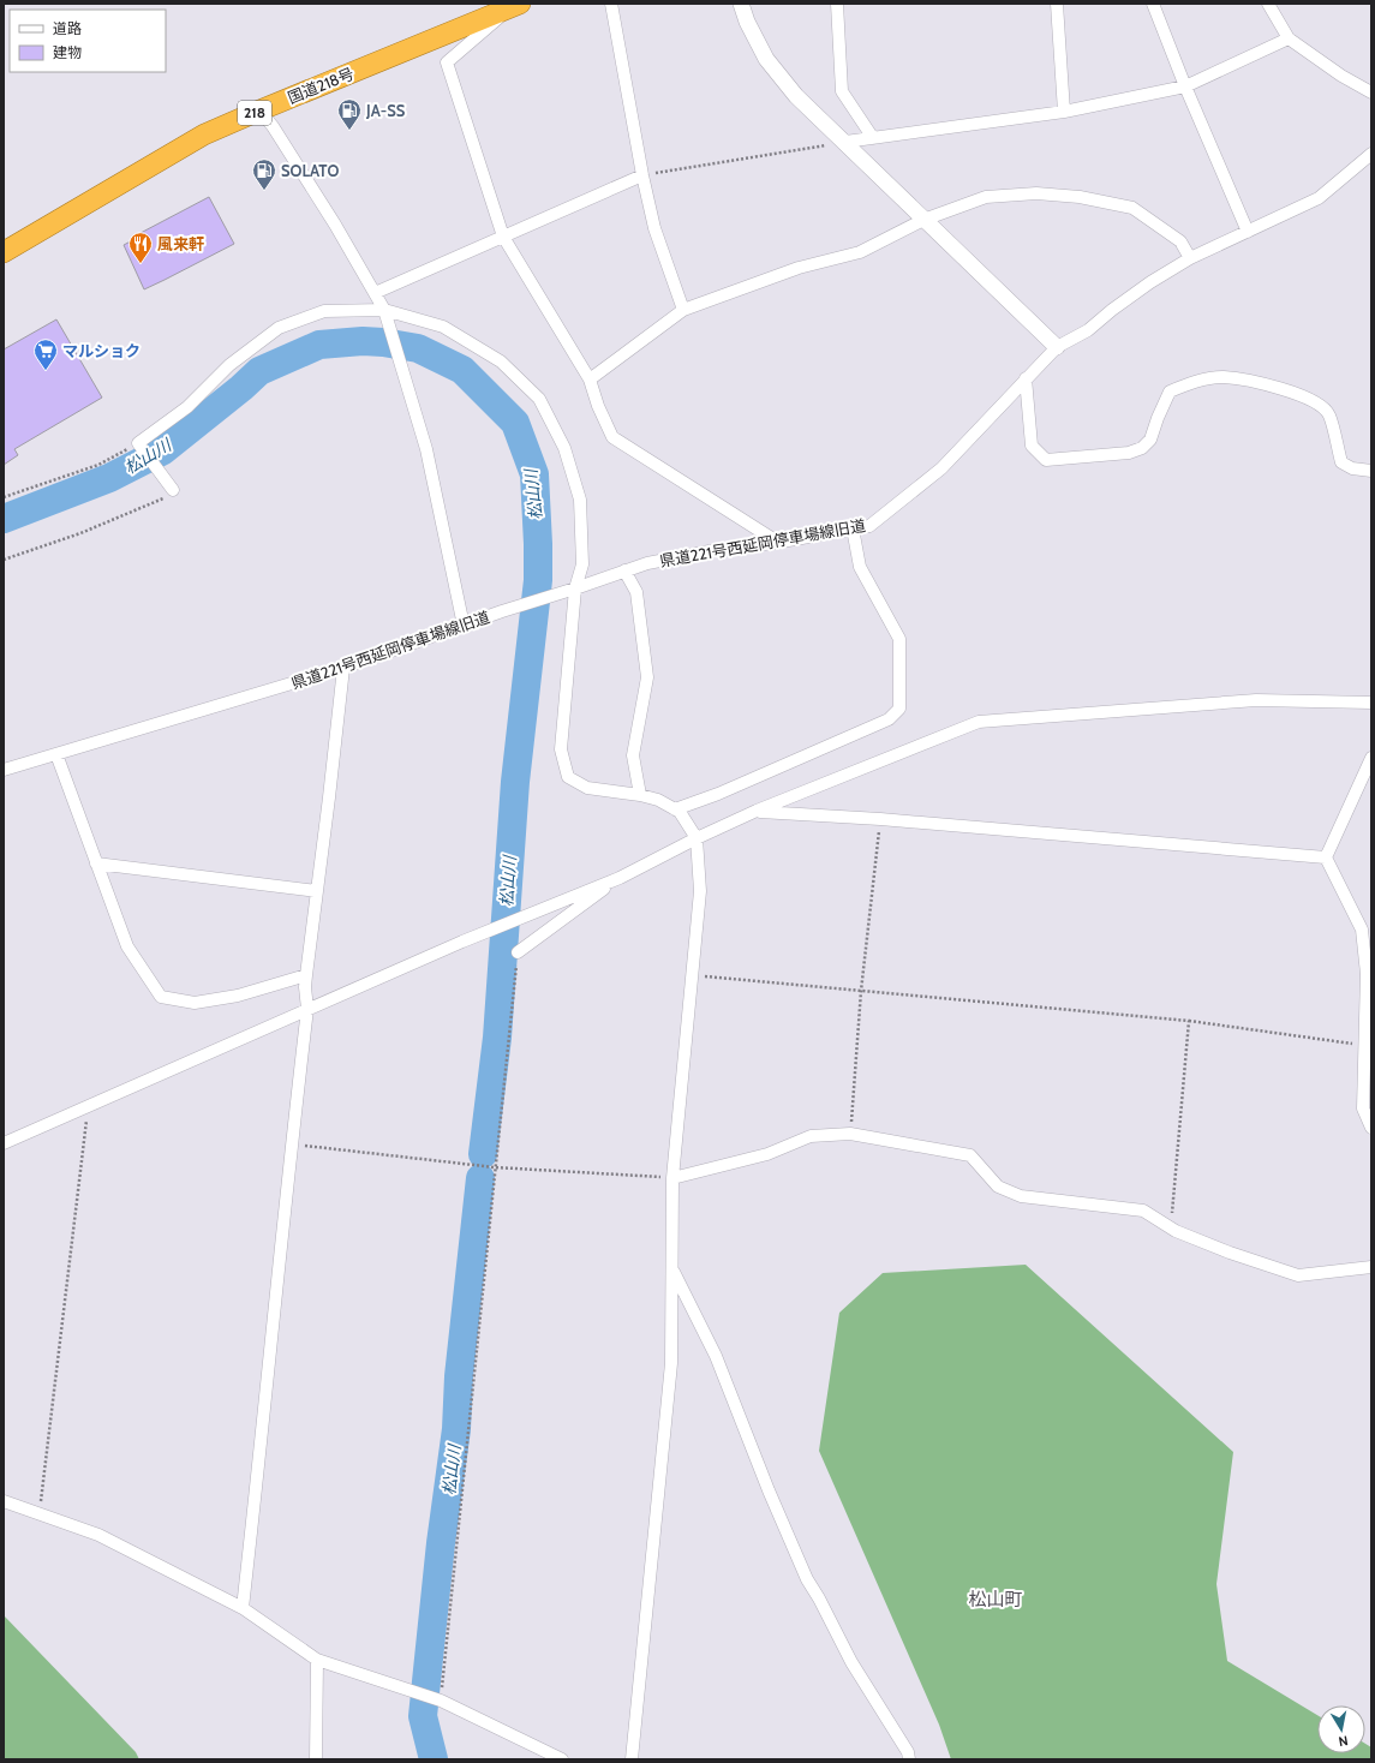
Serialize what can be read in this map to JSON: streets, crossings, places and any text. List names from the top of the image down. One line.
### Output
{"streets":{"highway":["国道218号","218"],"street":["県道221号西延岡停車場線旧道"]},"districts":["松山町"],"water":["松山川"],"places":{"fuel station":["JA-SS","SOLATO"],"restaurant":["風来軒"],"supermarket":["マルショク"]},"legend":["道路","建物"],"north":"bottom"}
